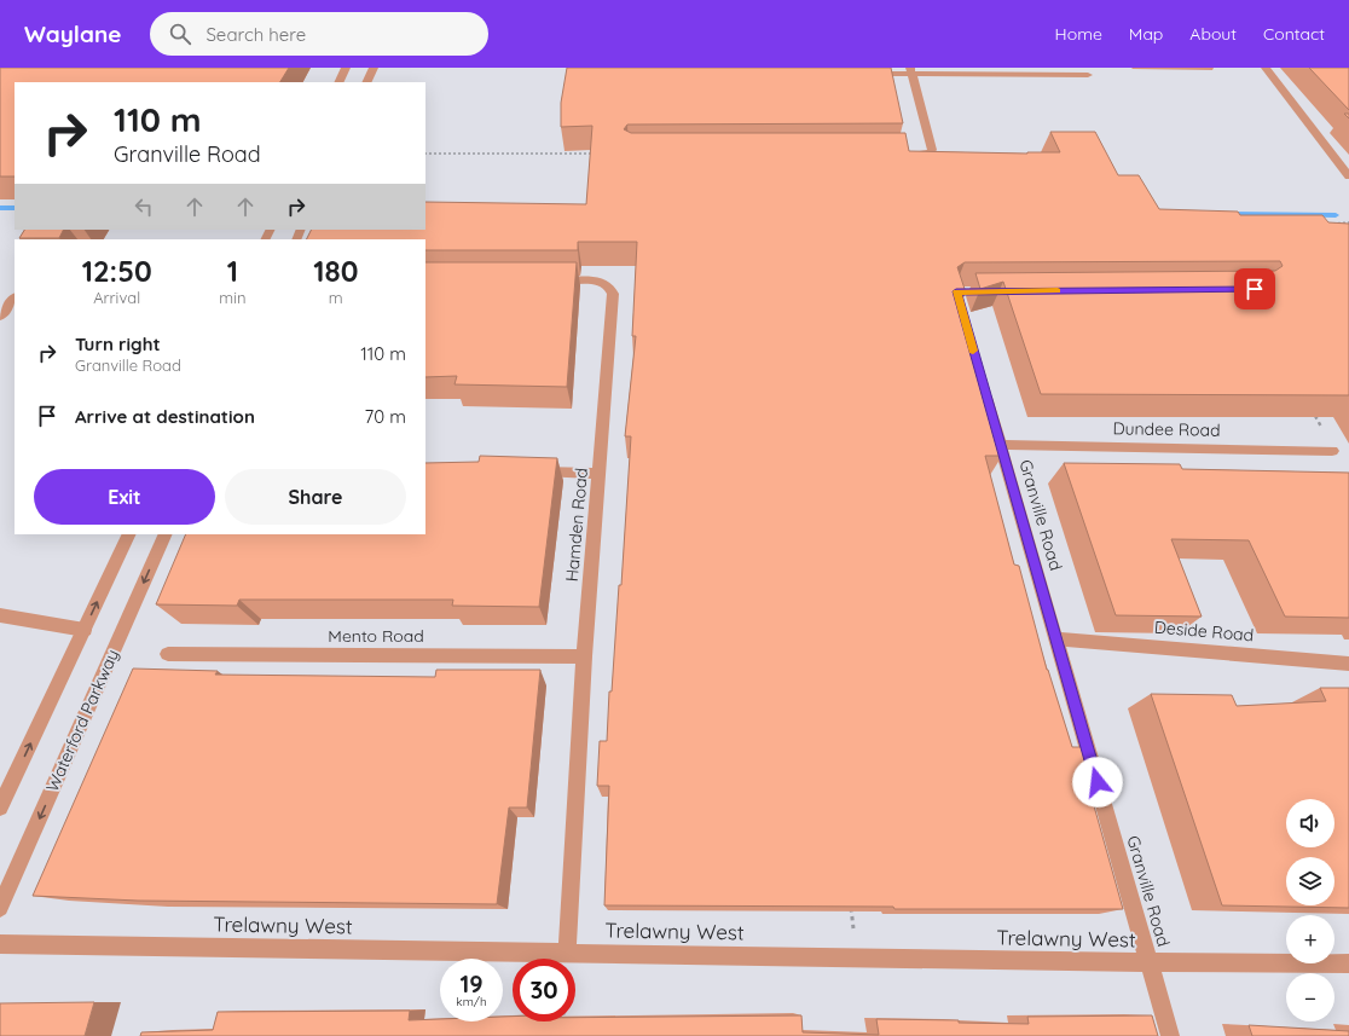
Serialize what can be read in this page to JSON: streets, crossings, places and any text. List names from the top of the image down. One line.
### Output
{"streets":{"street":["Dundee Road","Granville Road","Hamden Road","Deside Road","Mento Road","Waterford Parkway","Trelawny West"]},"crossings":[["Dundee Road","Granville Road"],["Granville Road","Deside Road"],["Granville Road","Trelawny West"],["Hamden Road","Mento Road"],["Hamden Road","Trelawny West"]],"page":{"header":"Waylane","search":"Search here","nav":["Home","Map","About","Contact"],"turn":["110 m","Granville Road"],"eta":["12:50","Arrival","1","min","180","m"],"list":[{"name":"Turn right","note":"Granville Road","value":"110 m"},{"name":"Arrive at destination","value":"70 m"}],"buttons":["Exit","Share"],"map_buttons":["+","−"],"speed":"19 km/h","limit":"30"}}
